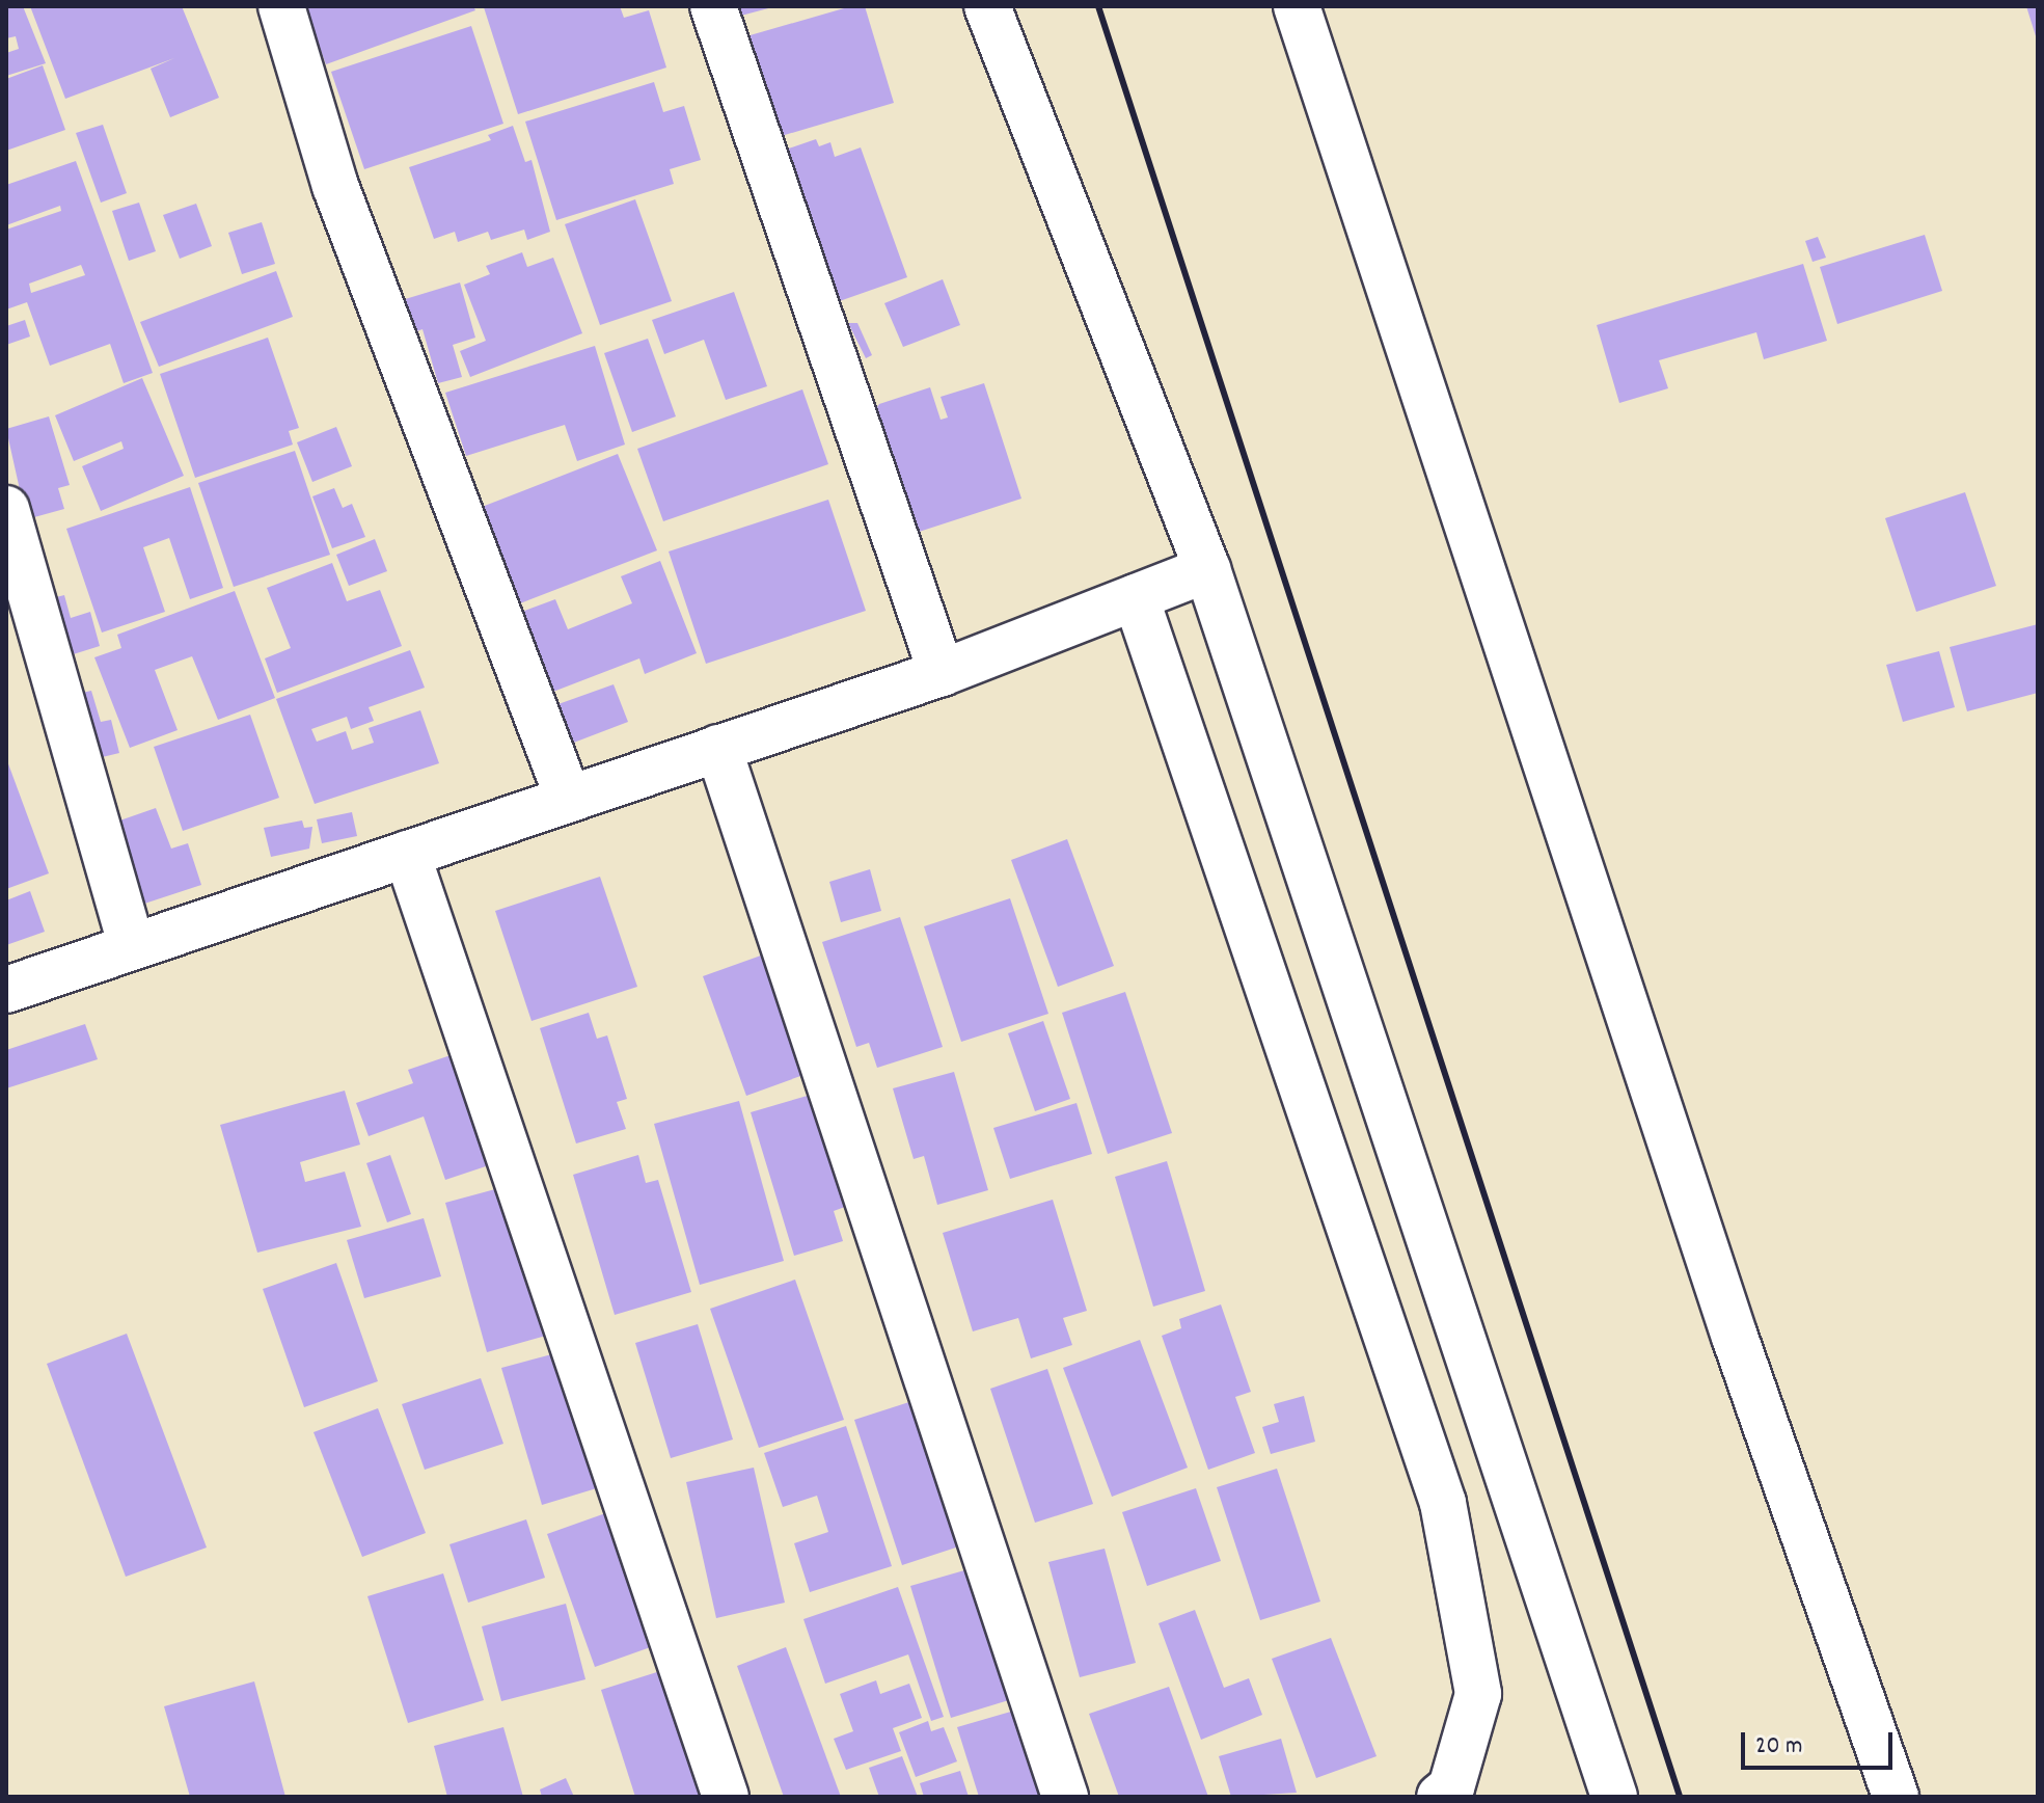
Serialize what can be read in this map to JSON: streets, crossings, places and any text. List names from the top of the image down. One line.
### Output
{"scale_bar":"20 m"}
